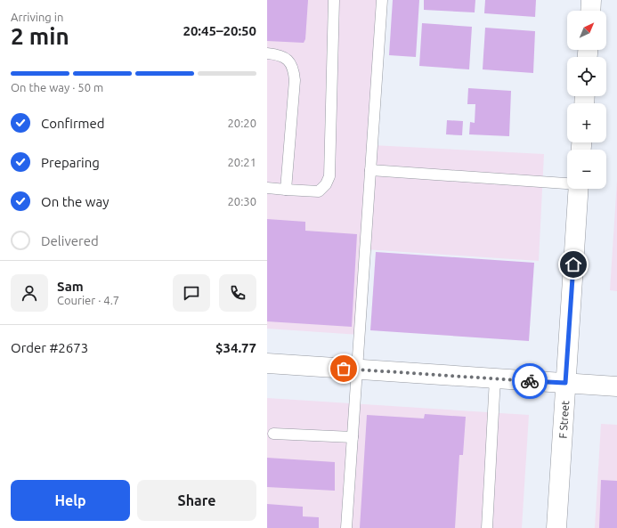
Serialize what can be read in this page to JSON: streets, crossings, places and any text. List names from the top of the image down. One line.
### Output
{"streets":{"street":["F Street"]},"north":"top right","page":{"heading":["2 min","Arriving in","20:45–20:50"],"panel":["Sam","Courier · 4.7","Order #2673","$34.77"],"map_buttons":["+","−"],"bar":"On the way · 50 m","list":[["Confirmed","20:20"],["Preparing","20:21"],["On the way","20:30"],"Delivered"],"buttons":["Help","Share"]}}
